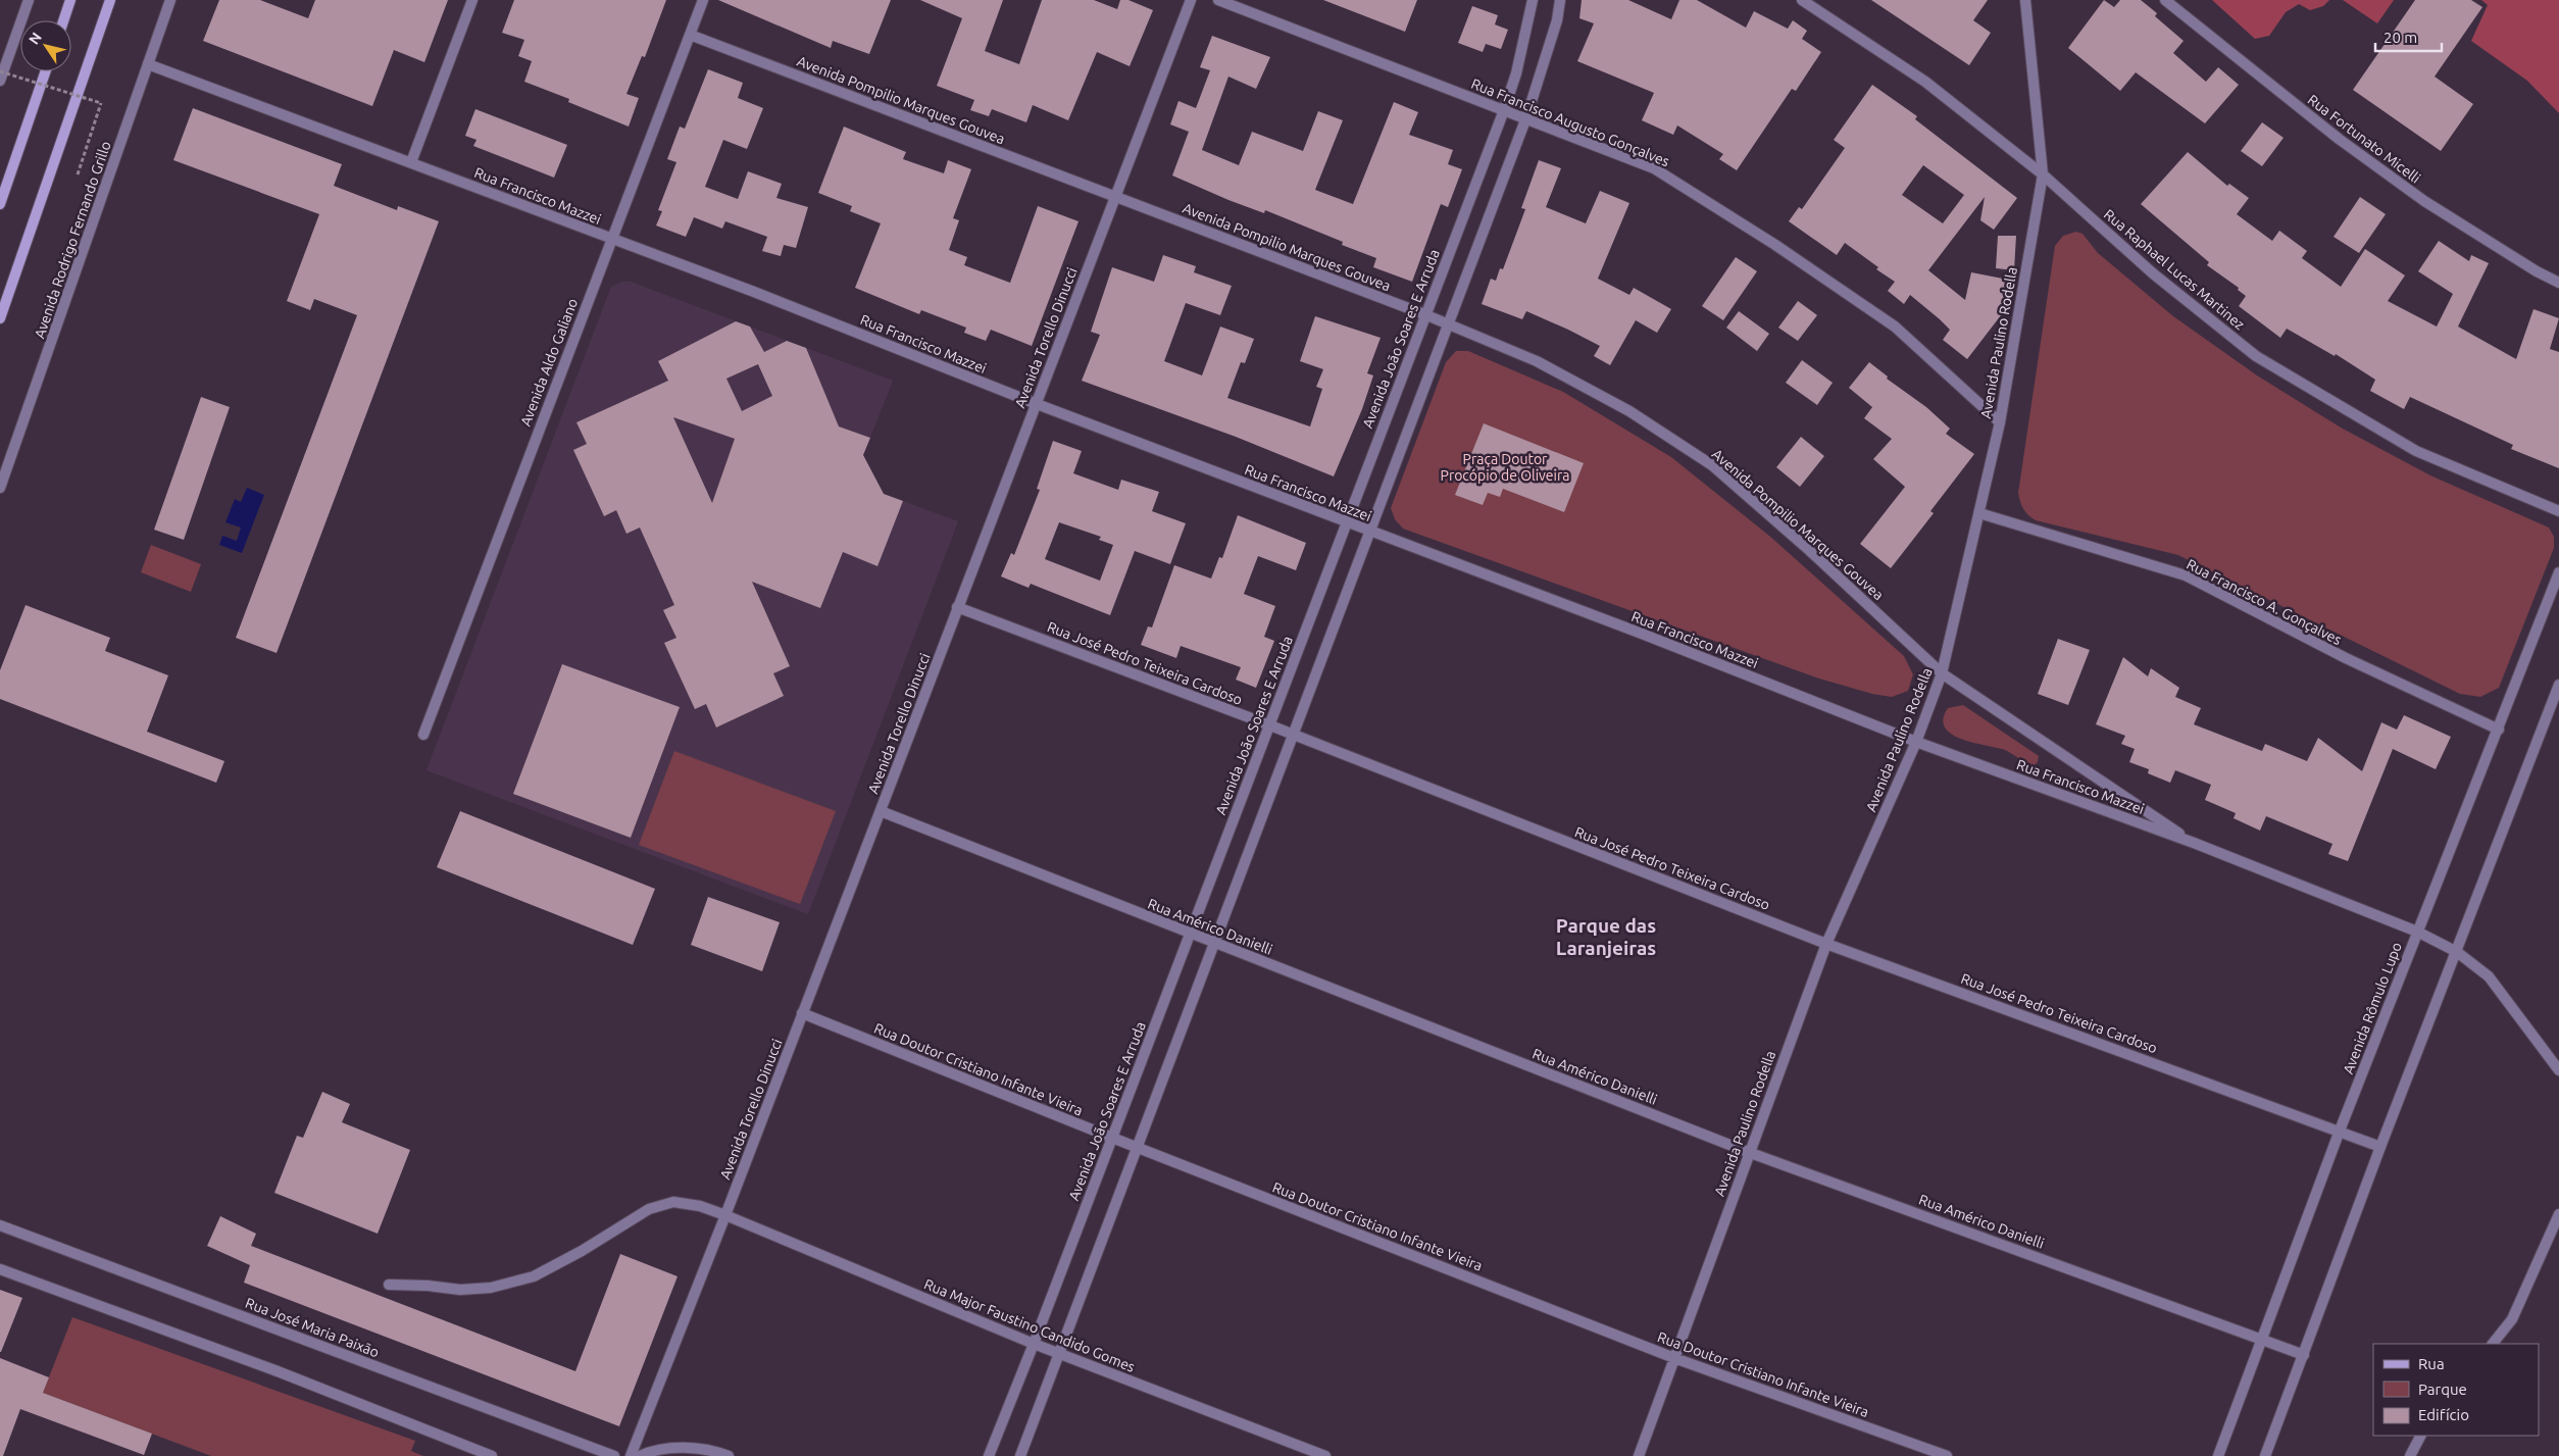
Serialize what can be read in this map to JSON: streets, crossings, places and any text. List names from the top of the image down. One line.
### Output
{"streets":{"street":["Avenida Pompilio Marques Gouvea","Rua Francisco Augusto Gonçalves","Rua Fortunato Micelli","Rua Francisco Mazzei","Avenida Rodrigo Fernando Grillo","Rua Raphael Lucas Martinez","Avenida Torello Dinucci","Avenida João Soares E Arruda","Avenida Paulino Rodella","Avenida Aldo Galiano","Rua Francisco A. Gonçalves","Rua José Pedro Teixeira Cardoso","Rua Américo Danielli","Avenida Rômulo Lupo","Rua Doutor Cristiano Infante Vieira","Rua Major Faustino Candido Gomes","Rua José Maria Paixão"]},"crossings":[["Avenida Pompilio Marques Gouvea","Rua Francisco Mazzei"],["Avenida Pompilio Marques Gouvea","Avenida Torello Dinucci"],["Avenida Pompilio Marques Gouvea","Avenida João Soares E Arruda"],["Avenida Pompilio Marques Gouvea","Avenida Paulino Rodella"],["Avenida Pompilio Marques Gouvea","Avenida Aldo Galiano"],["Rua Francisco Augusto Gonçalves","Avenida João Soares E Arruda"],["Rua Francisco Augusto Gonçalves","Avenida Paulino Rodella"],["Rua Francisco Mazzei","Avenida Rodrigo Fernando Grillo"],["Rua Francisco Mazzei","Avenida Torello Dinucci"],["Rua Francisco Mazzei","Avenida João Soares E Arruda"],["Rua Francisco Mazzei","Avenida Paulino Rodella"],["Rua Francisco Mazzei","Avenida Aldo Galiano"],["Rua Francisco Mazzei","Avenida Rômulo Lupo"],["Rua Raphael Lucas Martinez","Avenida Paulino Rodella"],["Avenida Torello Dinucci","Rua José Pedro Teixeira Cardoso"],["Avenida Torello Dinucci","Rua Américo Danielli"],["Avenida Torello Dinucci","Rua Doutor Cristiano Infante Vieira"],["Avenida Torello Dinucci","Rua Major Faustino Candido Gomes"],["Avenida João Soares E Arruda","Rua José Pedro Teixeira Cardoso"],["Avenida João Soares E Arruda","Rua Américo Danielli"],["Avenida João Soares E Arruda","Rua Doutor Cristiano Infante Vieira"],["Avenida João Soares E Arruda","Rua Major Faustino Candido Gomes"],["Avenida Paulino Rodella","Rua Francisco A. Gonçalves"],["Avenida Paulino Rodella","Rua José Pedro Teixeira Cardoso"],["Avenida Paulino Rodella","Rua Américo Danielli"],["Avenida Paulino Rodella","Rua Doutor Cristiano Infante Vieira"],["Rua Francisco A. Gonçalves","Avenida Rômulo Lupo"],["Rua José Pedro Teixeira Cardoso","Avenida Rômulo Lupo"],["Rua Américo Danielli","Avenida Rômulo Lupo"]],"districts":["Parque das Laranjeiras"],"parks":["Praça Doutor Procópio de Oliveira"],"legend":["Rua","Parque","Edifício"],"scale_bar":"20 m","north":"top left"}
